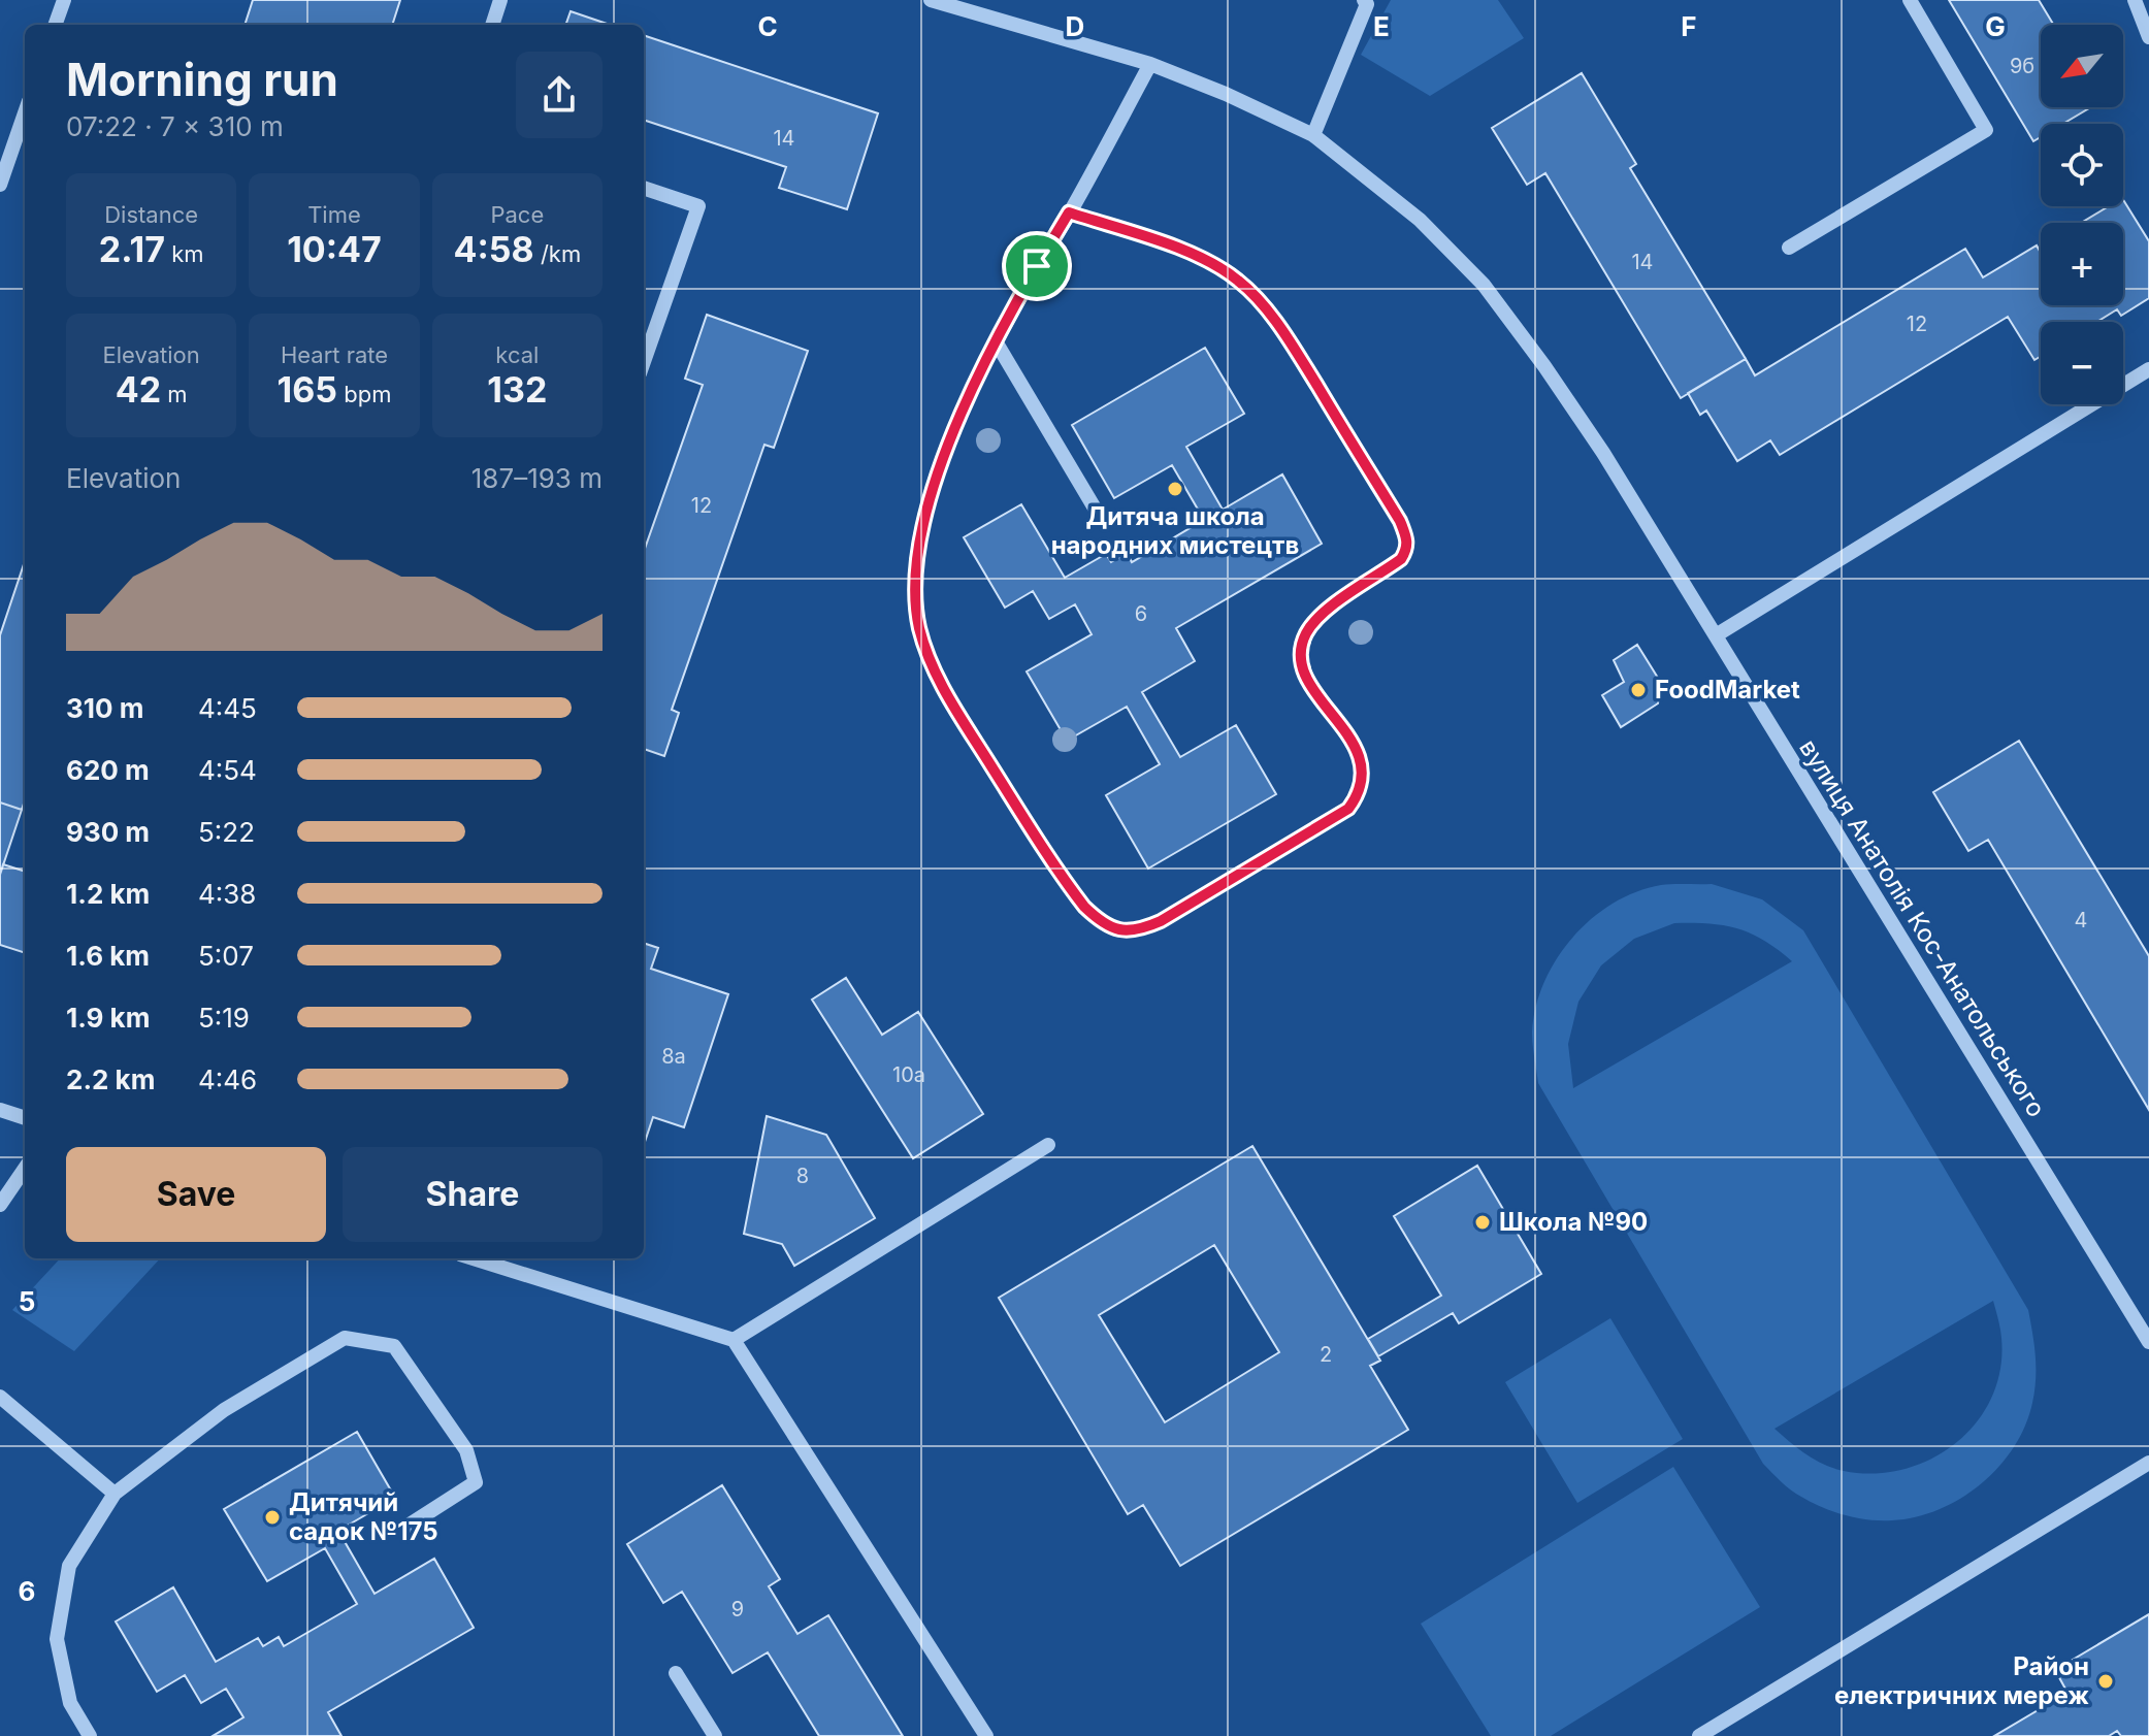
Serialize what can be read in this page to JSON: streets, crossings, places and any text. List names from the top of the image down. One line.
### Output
{"streets":{"street":["вулиця Анатолія Кос-Анатольського"]},"places":["Дитяча школа народних мистецтв","FoodMarket","Школа №90","Дитячий садок №175","Район електричних мереж"],"house_numbers":["9б","14","14","12","12","6","4","8а","10а","8","2","9"],"north":"bottom left","page":{"map_buttons":["+","−"],"heading":["Morning run","07:22 · 7 × 310 m"],"stats":[["Distance","2.17 km"],["Time","10:47"],["Pace","4:58 /km"],["Elevation","42 m"],["Heart rate","165 bpm"],["kcal","132"]],"chart":["Elevation","187–193 m"],"list":[{"name":"310 m","note":"4:45"},{"name":"620 m","note":"4:54"},{"name":"930 m","note":"5:22"},{"name":"1.2 km","note":"4:38"},{"name":"1.6 km","note":"5:07"},{"name":"1.9 km","note":"5:19"},{"name":"2.2 km","note":"4:46"}],"buttons":["Save","Share"]},"grid":{"columns":["C","D","E","F","G"],"rows":["5","6"]}}
